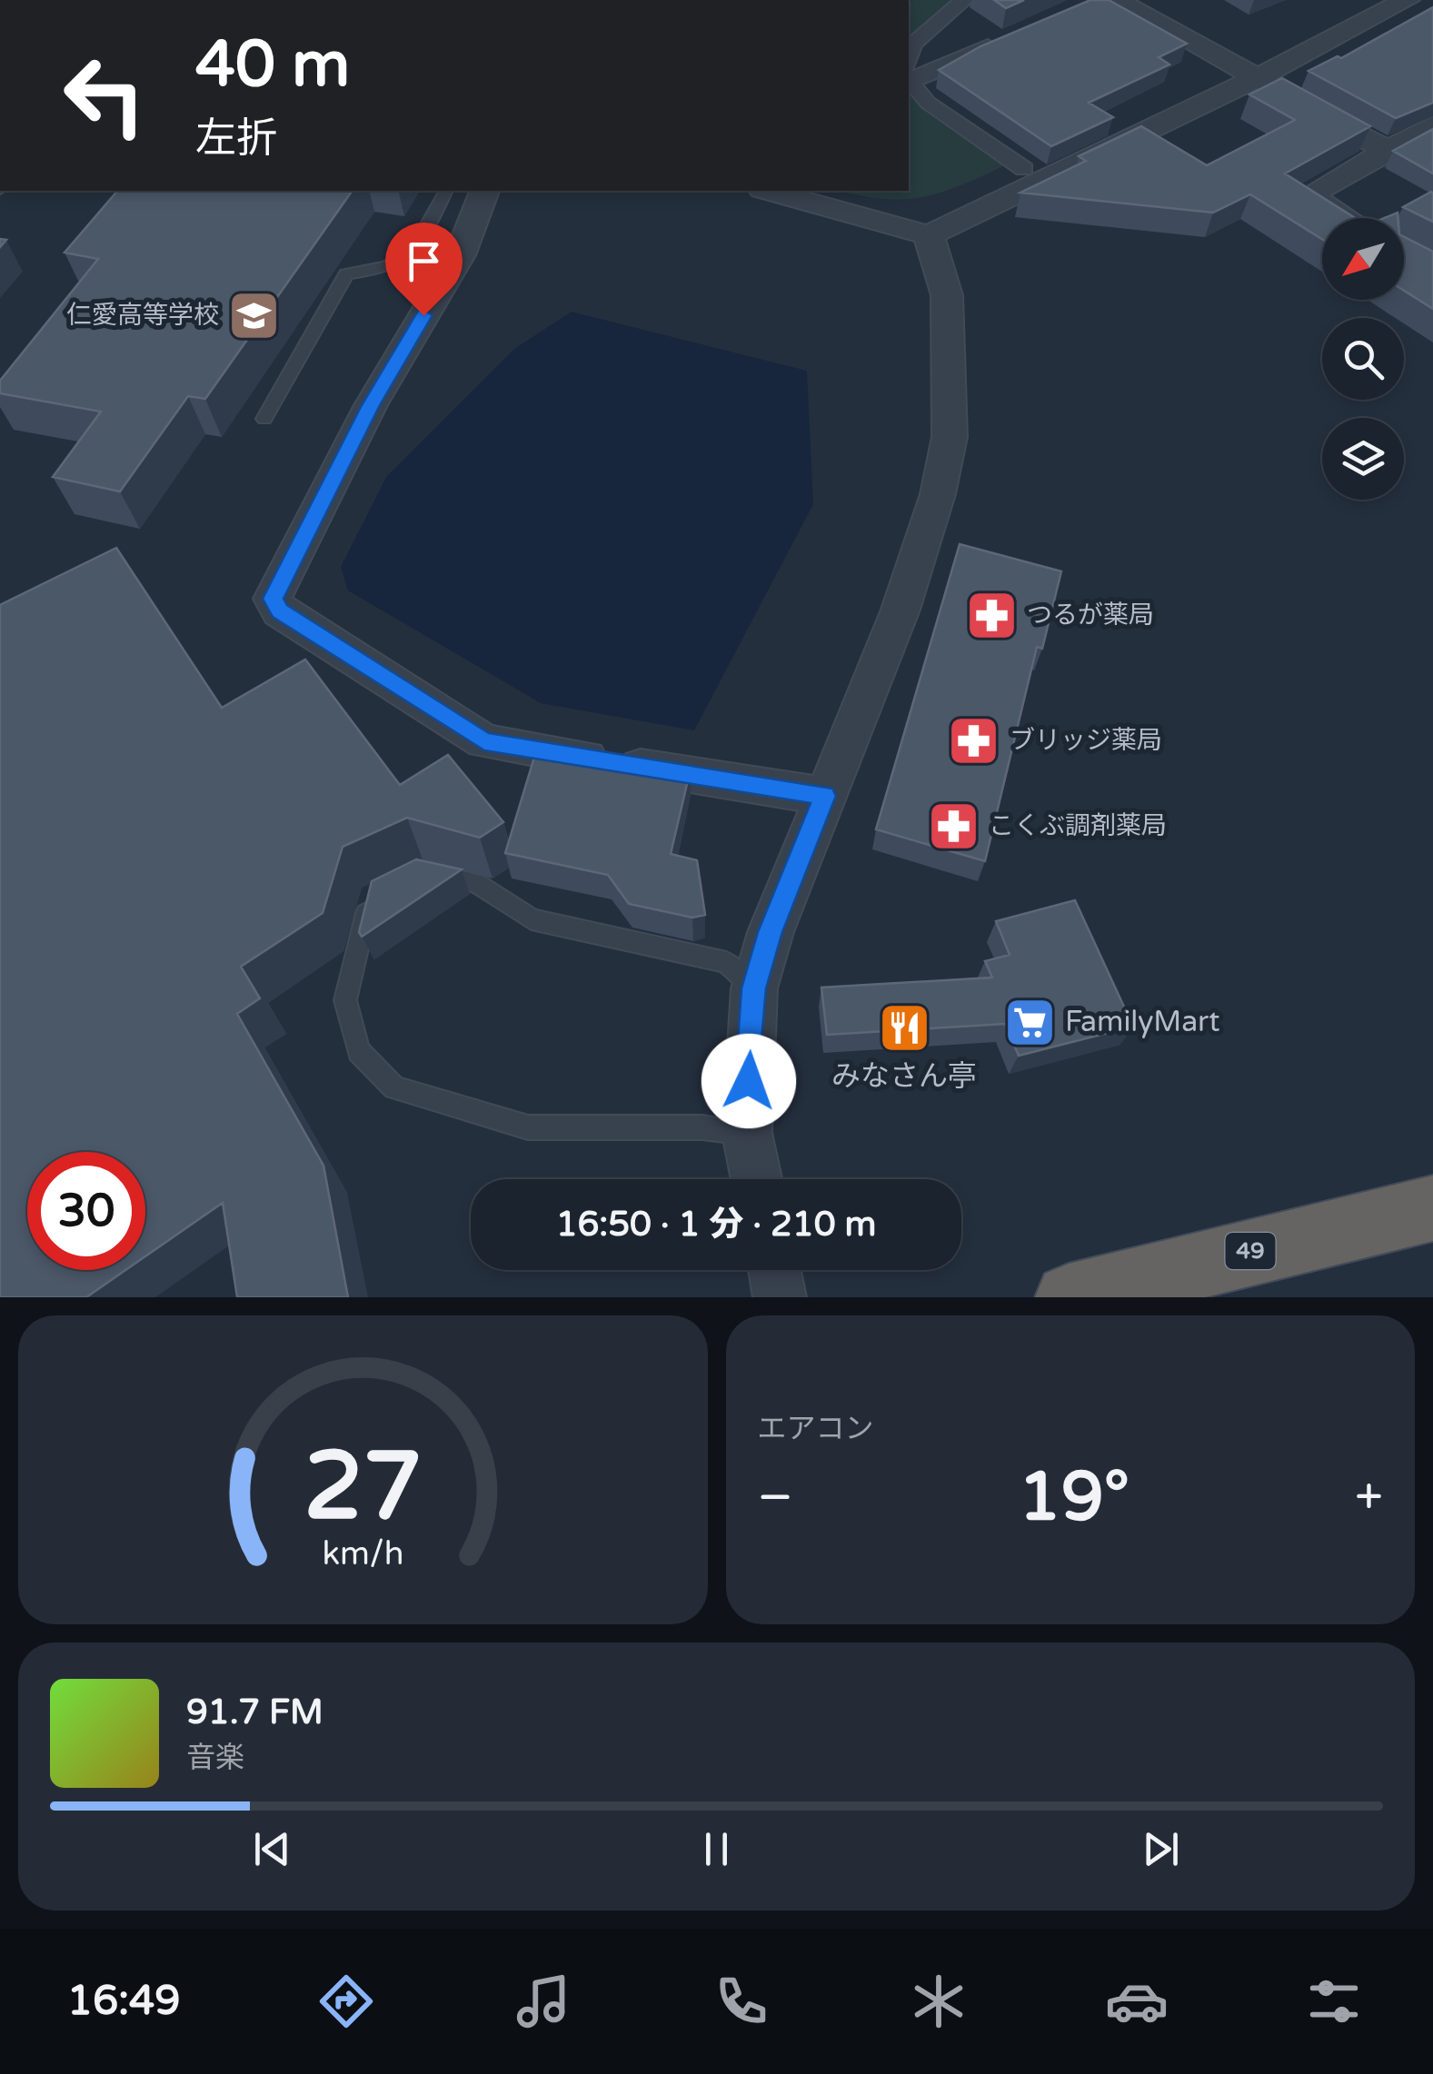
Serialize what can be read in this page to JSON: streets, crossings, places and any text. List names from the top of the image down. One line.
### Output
{"streets":{"highway":["49"]},"places":{"school or university":["仁愛高等学校"],"pharmacy":["つるが薬局","ブリッジ薬局","こくぶ調剤薬局"],"supermarket":["FamilyMart"],"restaurant":["みなさん亭"]},"north":"bottom left","page":{"turn":["40 m","左折"],"limit":"30","trip":"16:50 · 1 分 · 210 m","tile":"エアコン","heat":["−","19°","+"],"song":["91.7 FM","音楽"],"tabs":"16:49","gauge":["27","km/h"]}}
